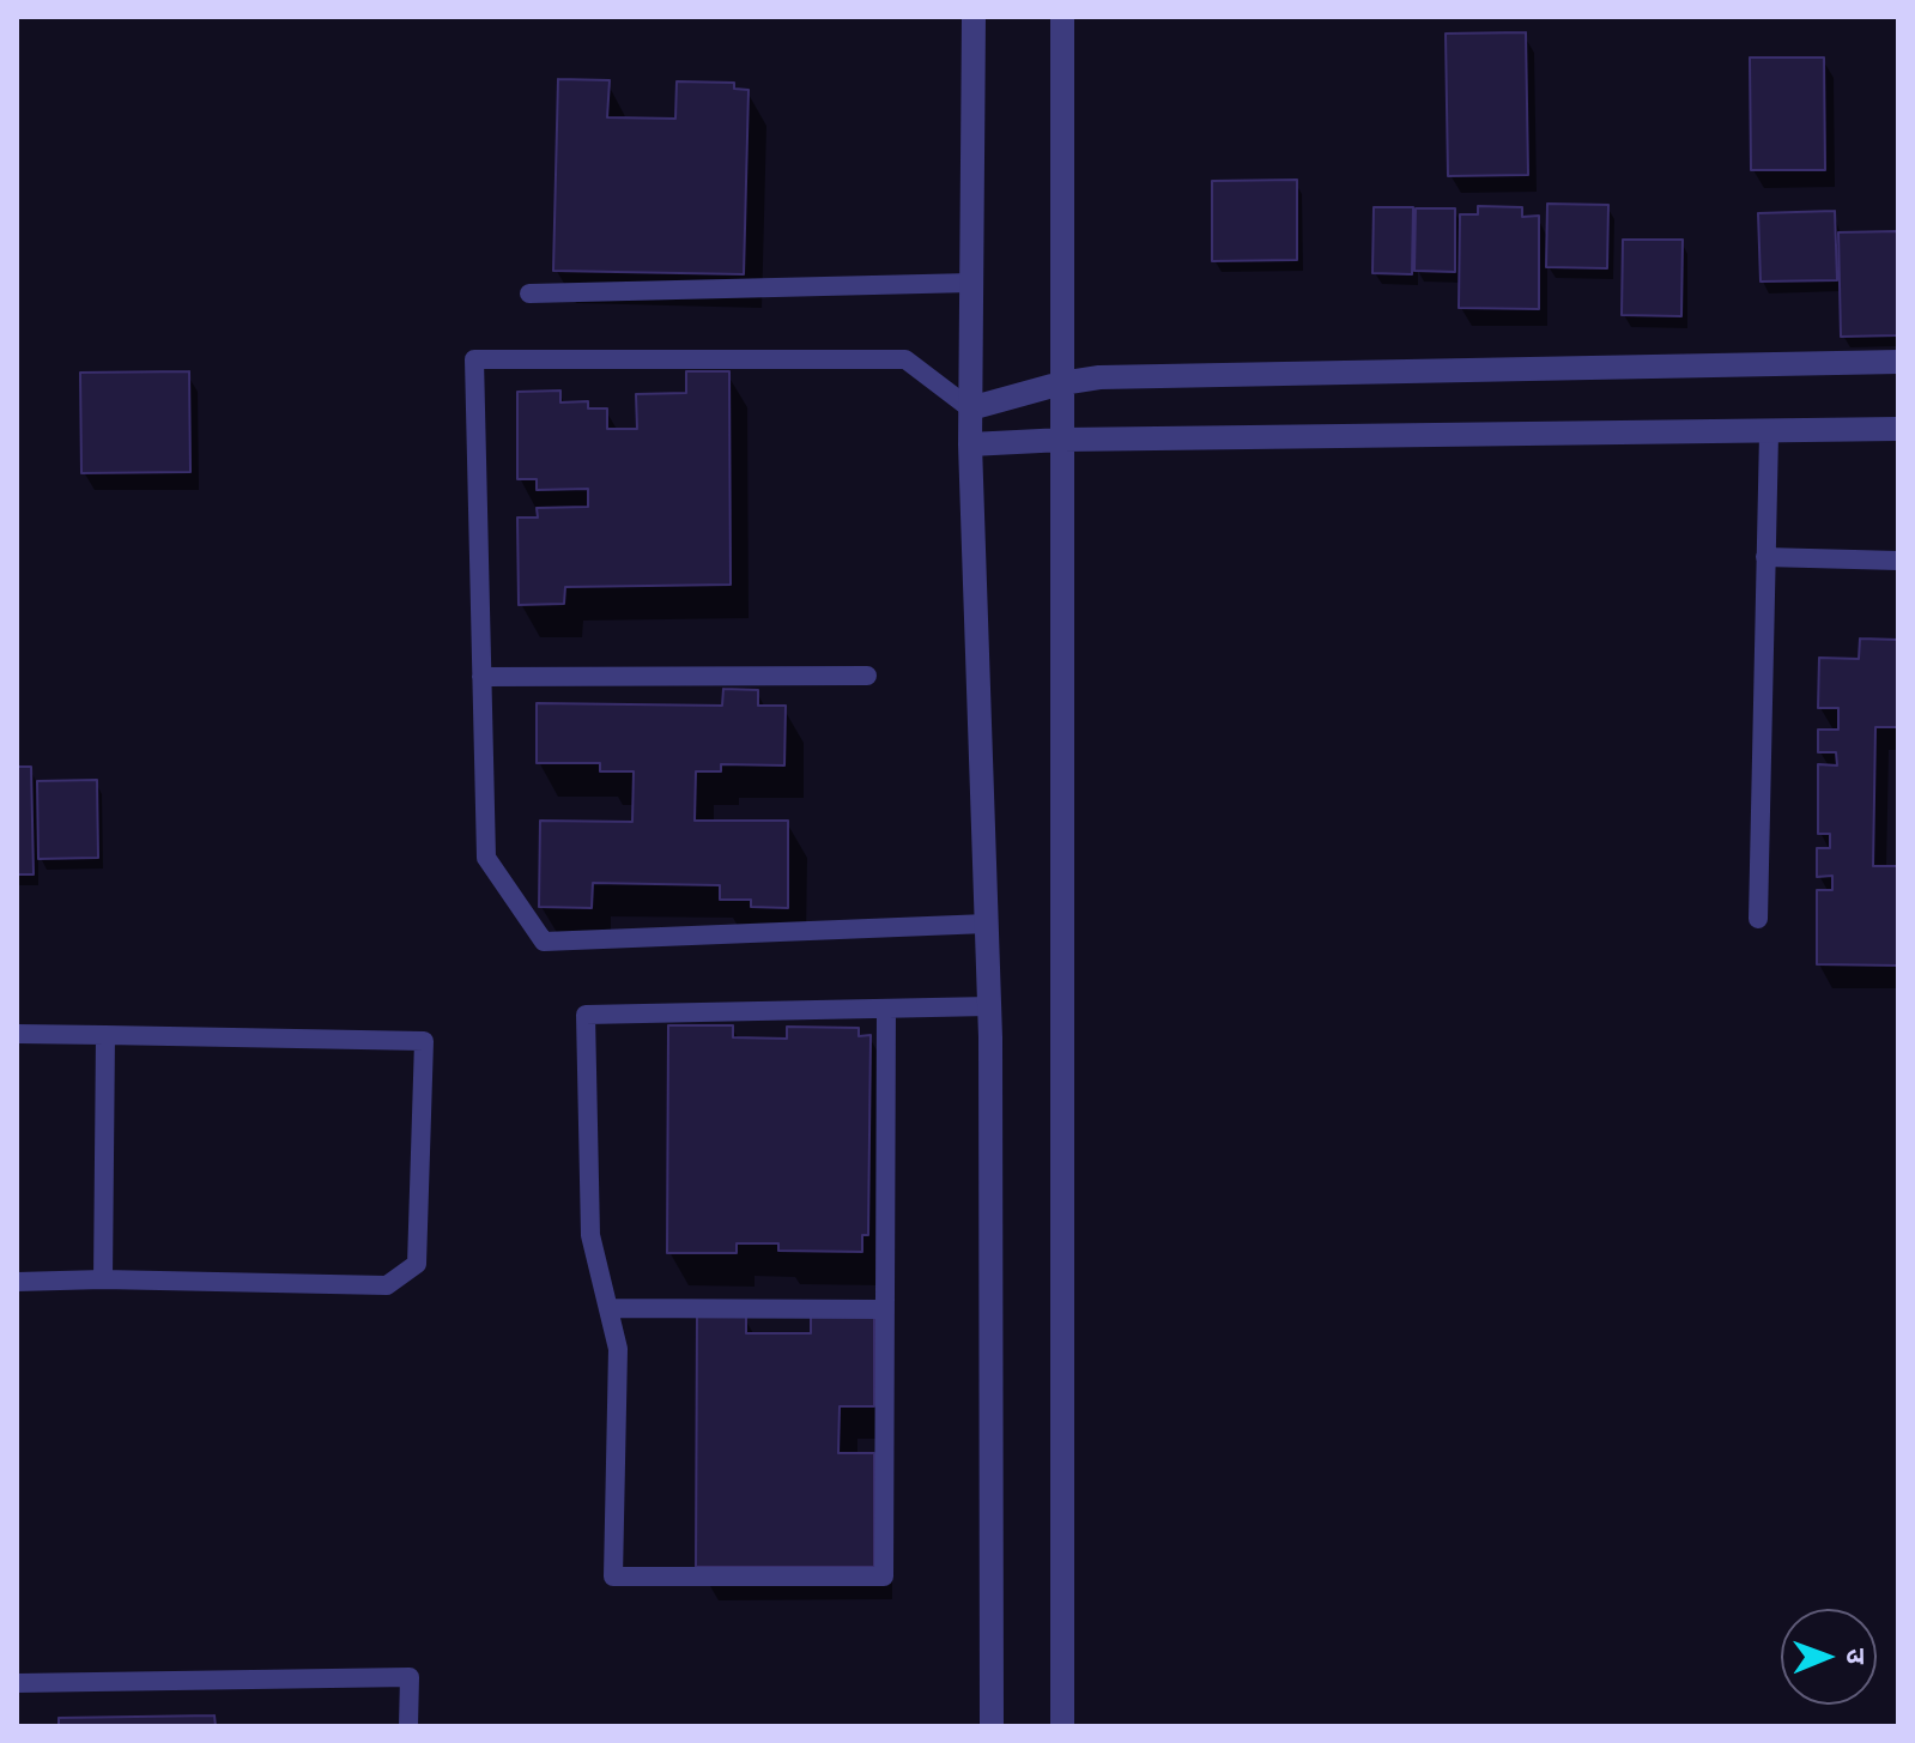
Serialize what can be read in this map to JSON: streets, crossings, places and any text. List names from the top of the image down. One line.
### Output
{"north":"right"}
